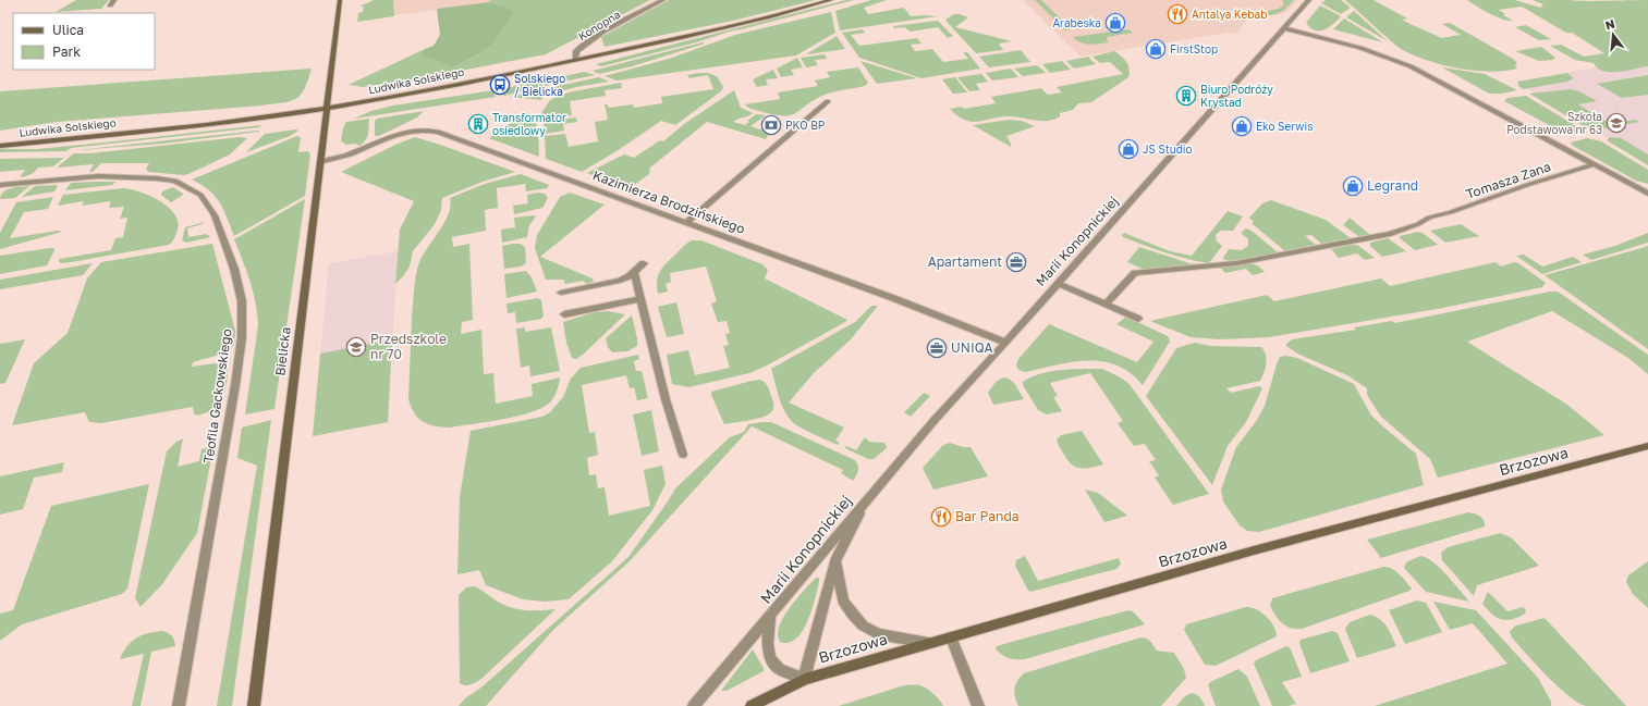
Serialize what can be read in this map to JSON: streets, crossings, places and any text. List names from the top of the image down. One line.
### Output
{"streets":{"street":["Konopna","Ludwika Solskiego","Tomasza Zana","Kazimierza Brodzińskiego","Marii Konopnickiej","Bielicka","Teofila Gackowskiego","Brzozowa"]},"crossings":[["Konopna","Ludwika Solskiego"],["Ludwika Solskiego","Bielicka"],["Kazimierza Brodzińskiego","Marii Konopnickiej"],["Kazimierza Brodzińskiego","Bielicka"],["Marii Konopnickiej","Brzozowa"]],"places":{"restaurant":["Antalya Kebab","Bar Panda"],"shop":["Arabeska","FirstStop","Eko Serwis","JS Studio","Legrand"],"bus stop":["Solskiego / Bielicka"],"building":["Biuro Podróży Krystad","Transformator osiedlowy"],"school or university":["Szkoła Podstawowa nr 63","Przedszkole nr 70"],"bank":["PKO BP"],"office":["Apartament","UNIQA"]},"legend":["Ulica","Park"],"north":"top"}
